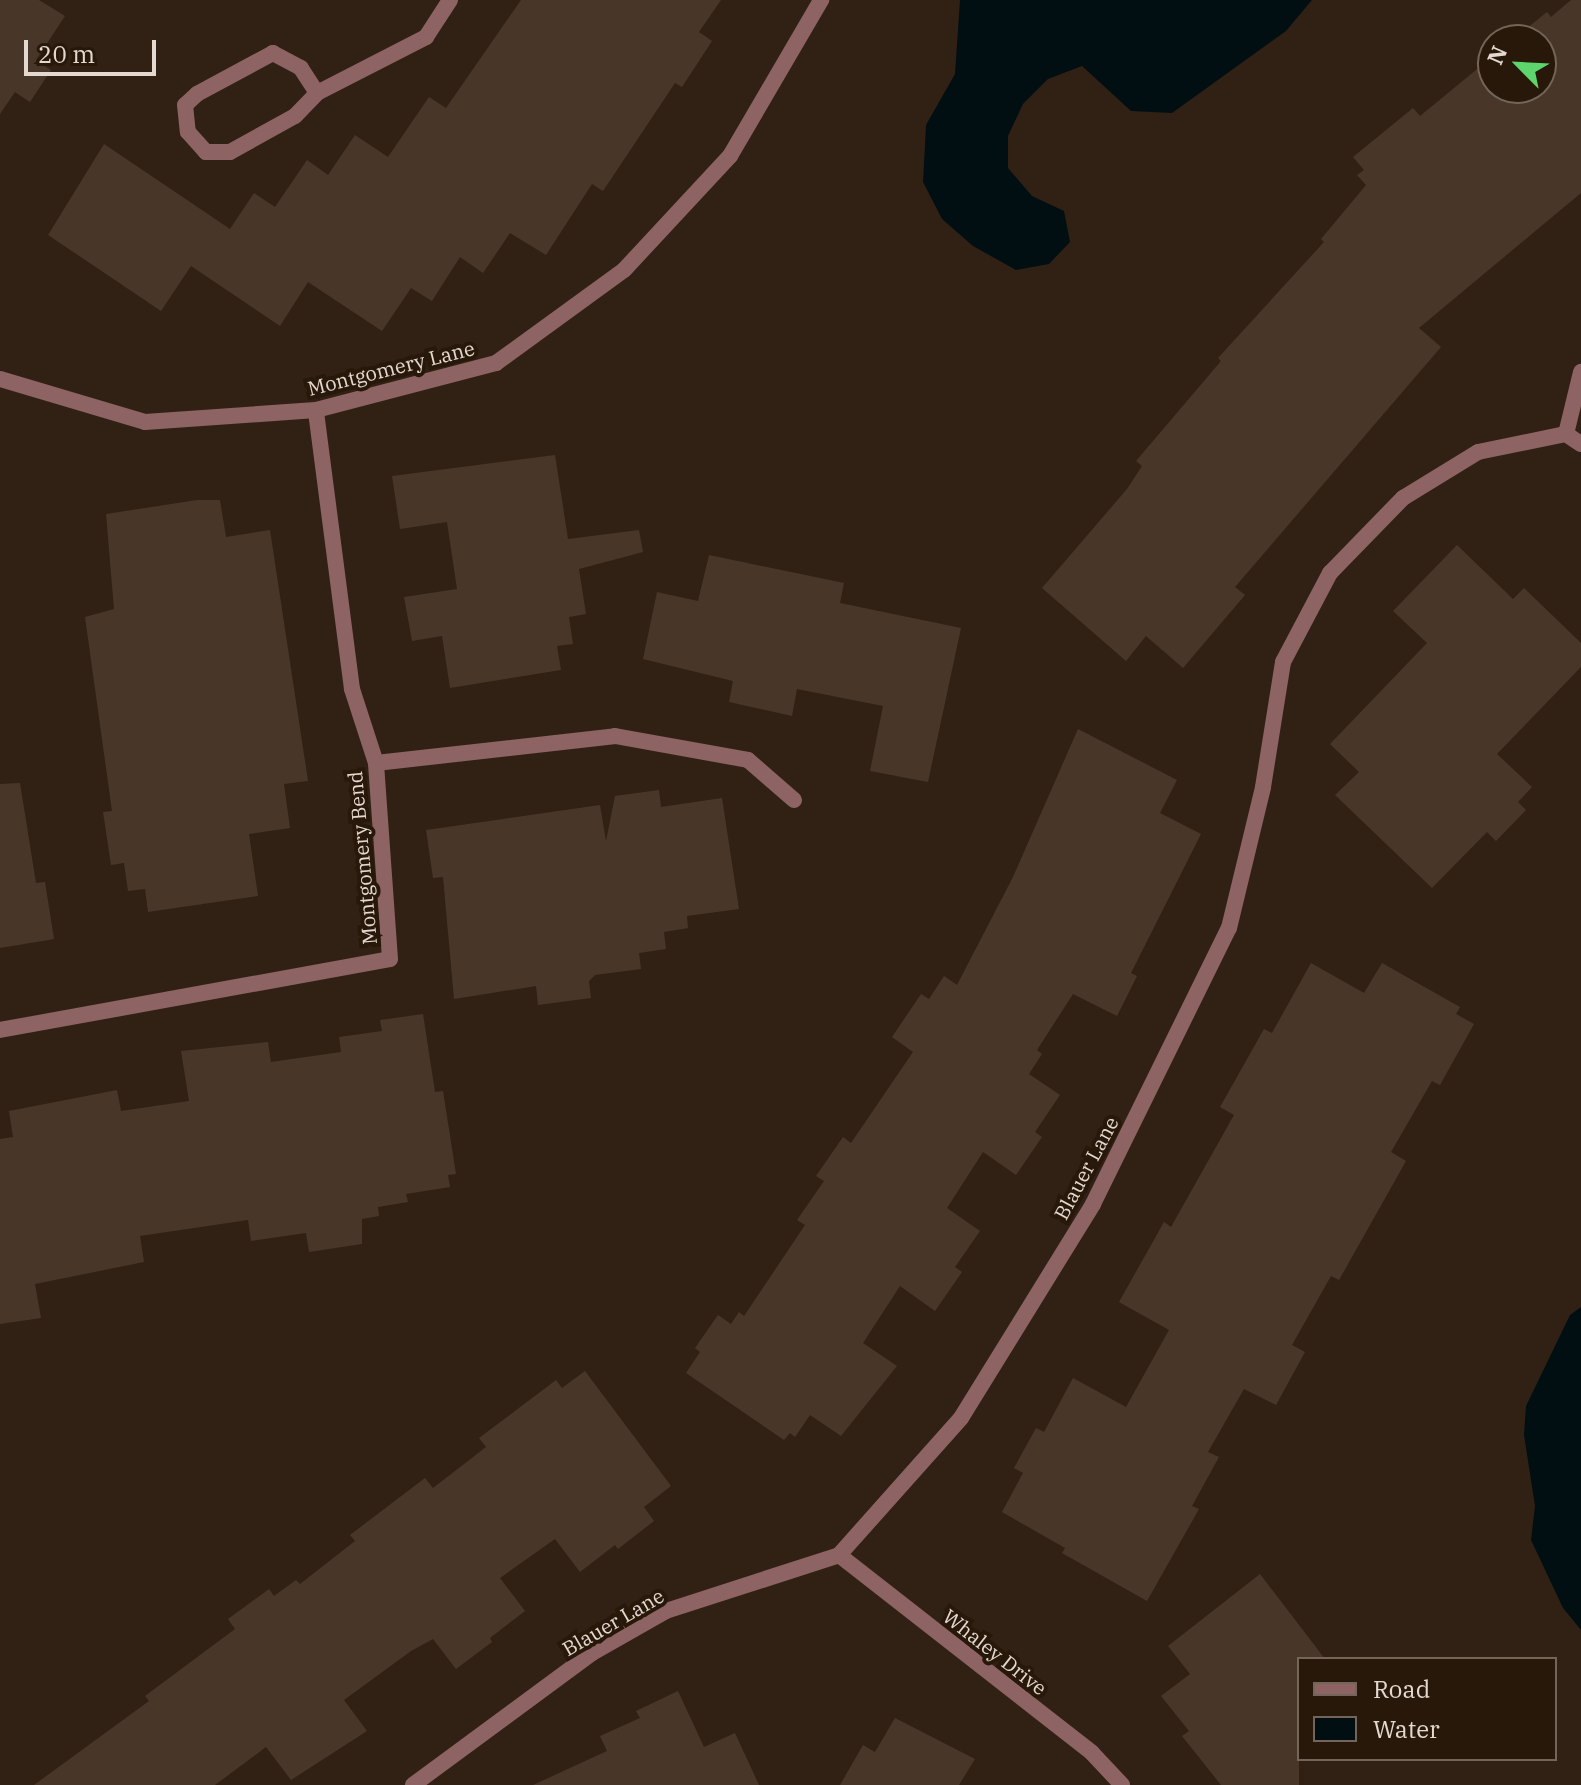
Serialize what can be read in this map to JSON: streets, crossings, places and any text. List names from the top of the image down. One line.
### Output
{"streets":{"street":["Montgomery Lane","Montgomery Bend","Blauer Lane","Whaley Drive"]},"crossings":[["Montgomery Lane","Montgomery Bend"],["Blauer Lane","Whaley Drive"]],"legend":["Road","Water"],"scale_bar":"20 m","north":"top left"}
